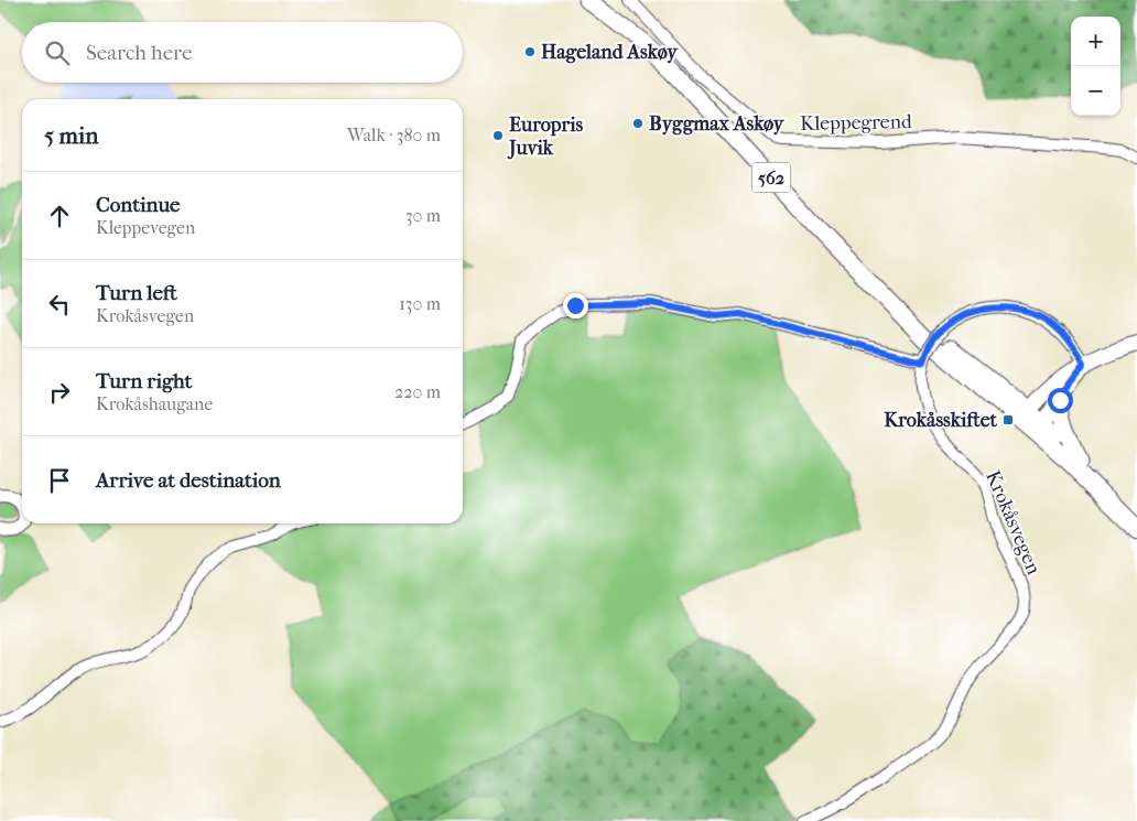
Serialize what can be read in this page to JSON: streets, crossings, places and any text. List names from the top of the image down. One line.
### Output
{"streets":{"main road":["562"],"street":["Kleppegrend","Krokåsvegen"]},"places":{"other":["Hageland Askøy","Byggmax Askøy","Europris Juvik"],"transit":["Krokåsskiftet"]},"page":{"map_buttons":["+","−"],"search":"Search here","heading":["5 min","Walk · 380 m"],"list":[["Continue","Kleppevegen","30 m"],["Turn left","Krokåsvegen","130 m"],["Turn right","Krokåshaugane","220 m"],"Arrive at destination"]}}
